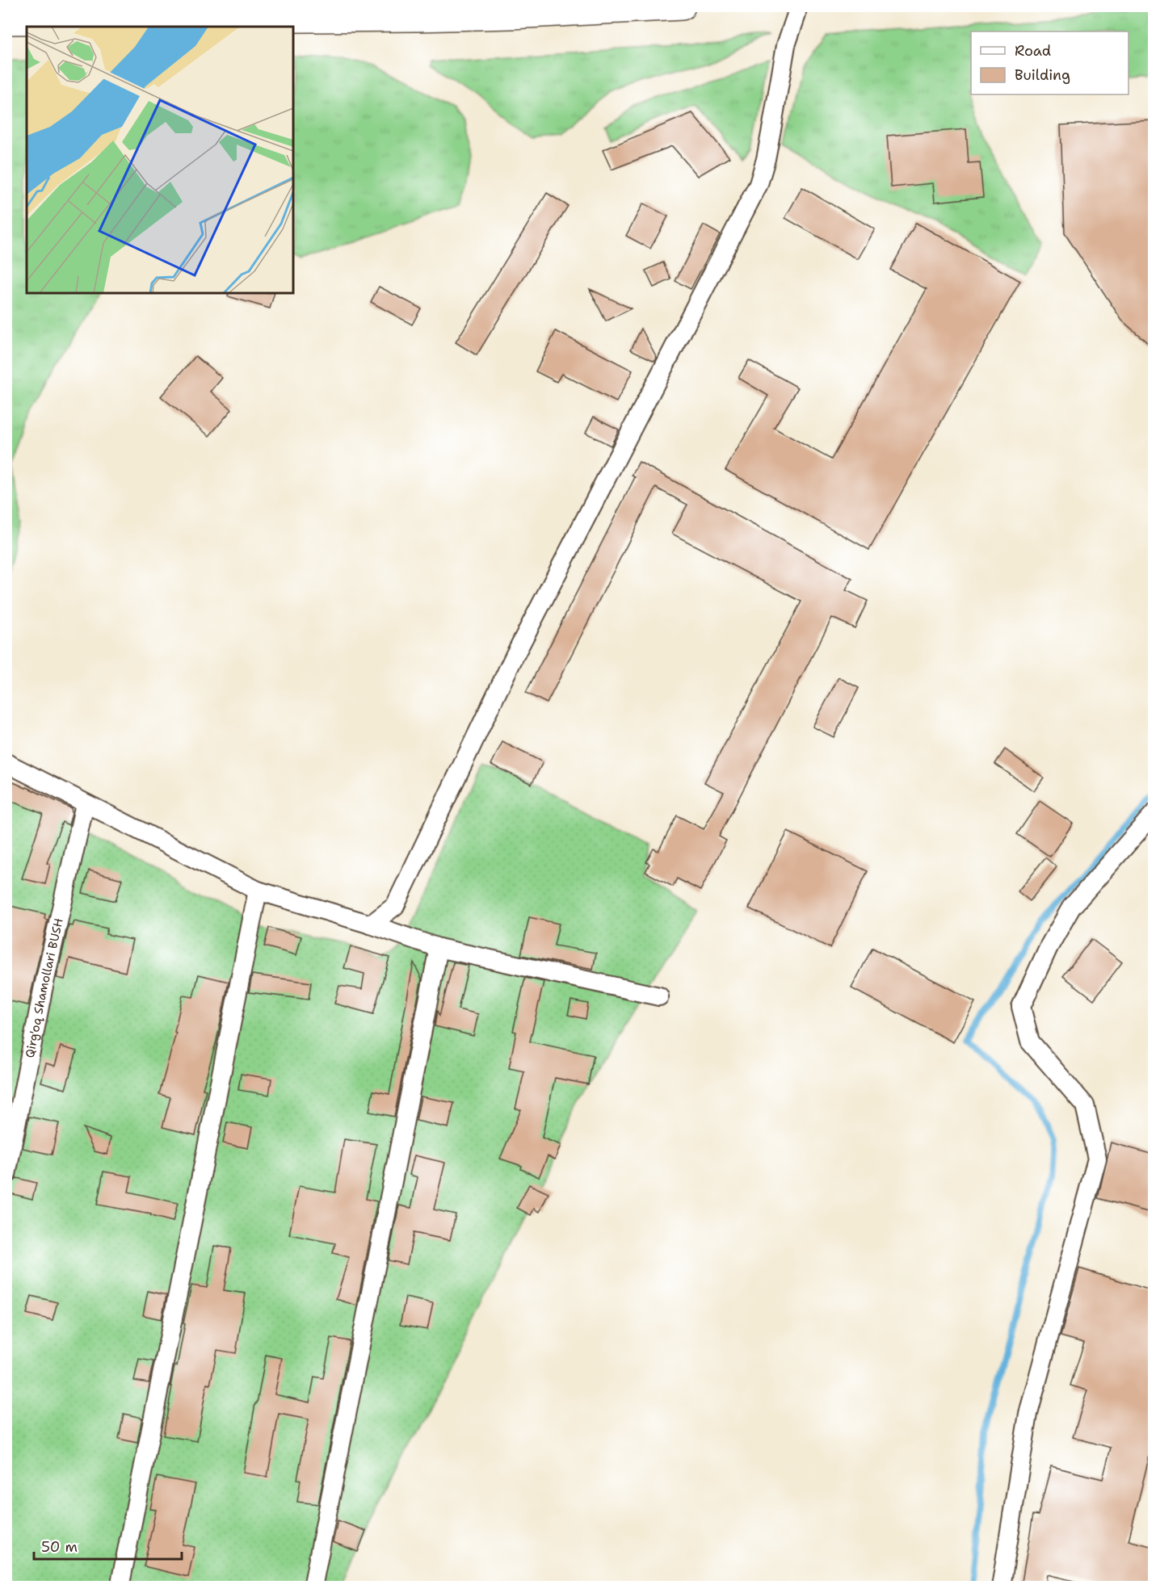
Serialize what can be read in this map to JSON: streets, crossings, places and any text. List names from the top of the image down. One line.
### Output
{"streets":{"street":["Qirg'oq Shamollari BUSH"]},"legend":["Road","Building"],"scale_bar":"50 m"}
